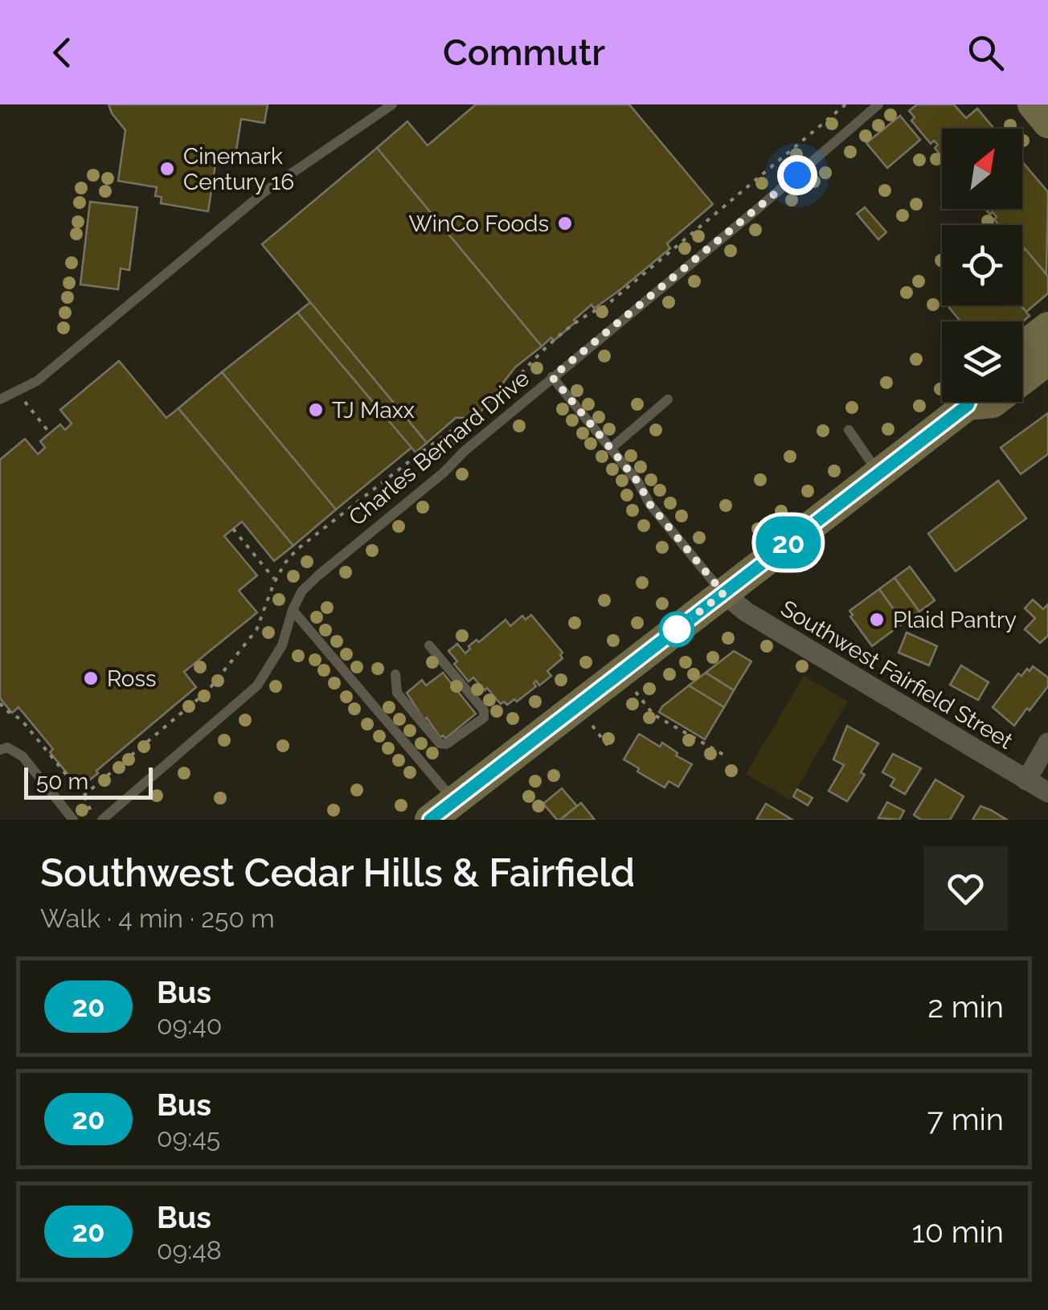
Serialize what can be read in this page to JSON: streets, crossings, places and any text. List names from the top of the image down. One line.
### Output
{"streets":{"street":["Southwest Fairfield Street"],"lane":["Charles Bernard Drive"]},"places":["Cinemark Century 16","WinCo Foods","TJ Maxx","Plaid Pantry","Ross"],"lines":["bus line 20"],"scale_bar":"50 m","north":"top right","page":{"header":"Commutr","on_map":"20","scale":"50 m","heading":["Southwest Cedar Hills & Fairfield","Walk · 4 min · 250 m"],"list":[{"mark":"20","name":"Bus","note":"09:40","value":"2 min"},{"mark":"20","name":"Bus","note":"09:45","value":"7 min"},{"mark":"20","name":"Bus","note":"09:48","value":"10 min"}]}}
